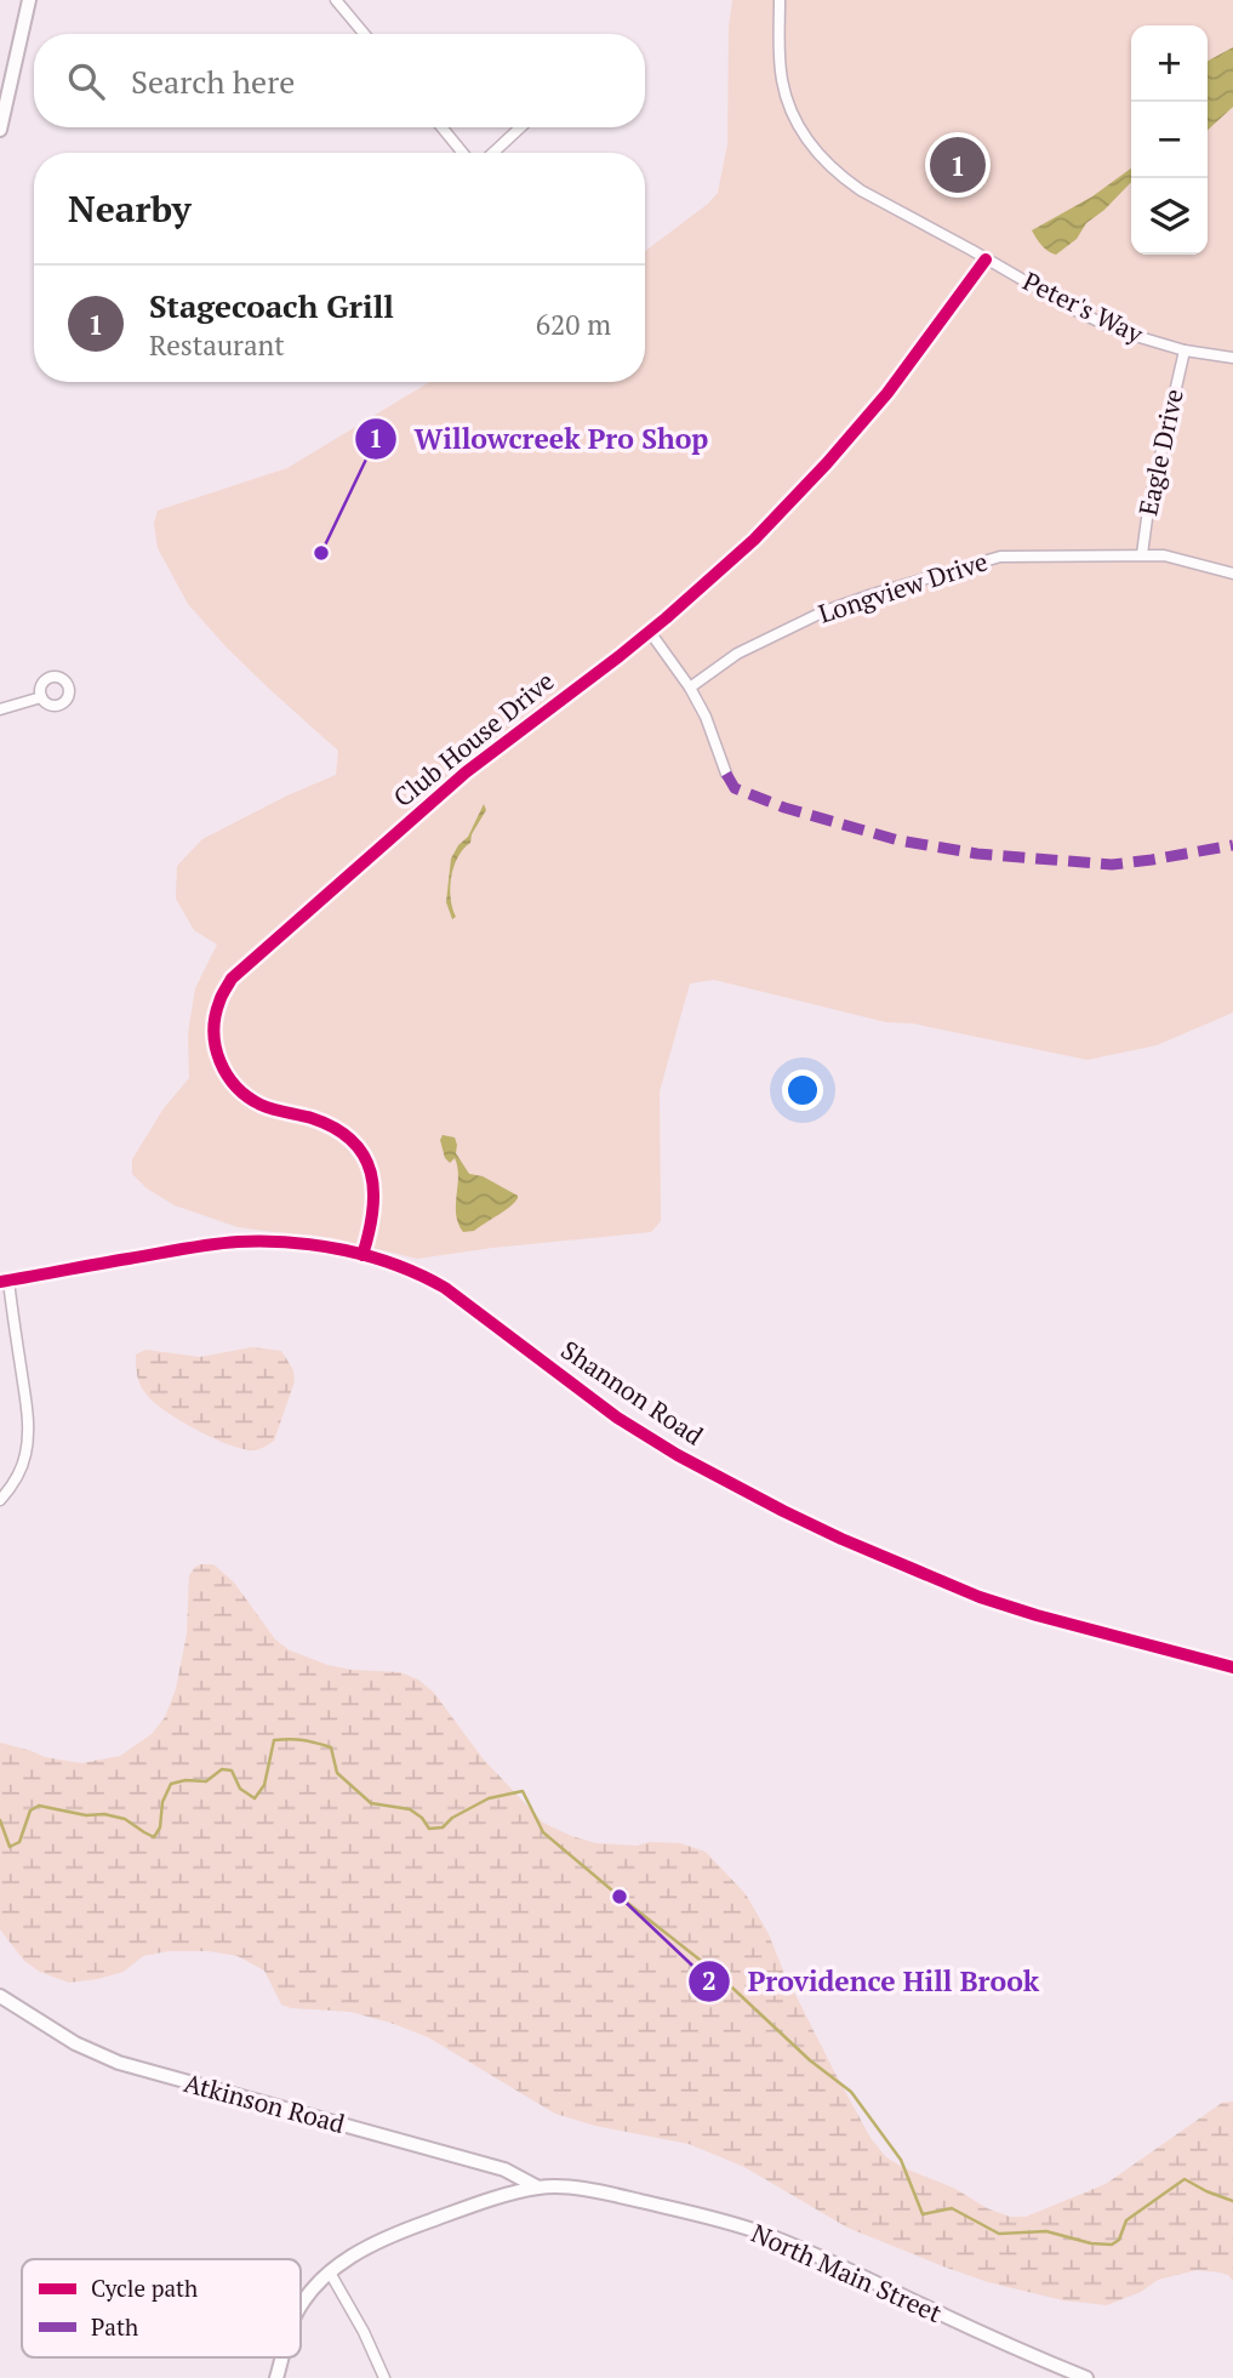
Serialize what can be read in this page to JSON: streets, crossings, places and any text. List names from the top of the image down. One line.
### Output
{"streets":{"street":["Peter's Way","Eagle Drive","Longview Drive","Club House Drive","Shannon Road","Atkinson Road","North Main Street"]},"crossings":[["Peter's Way","Eagle Drive"],["Peter's Way","Club House Drive"],["Eagle Drive","Longview Drive"],["Club House Drive","Shannon Road"],["Atkinson Road","North Main Street"]],"places":["Willowcreek Pro Shop","Providence Hill Brook"],"legend":["Cycle path","Path"],"page":{"map_buttons":["+","−"],"search":"Search here","pins":"1","heading":"Nearby","list":[{"mark":"1","name":"Stagecoach Grill","note":"Restaurant","value":"620 m"}]}}
